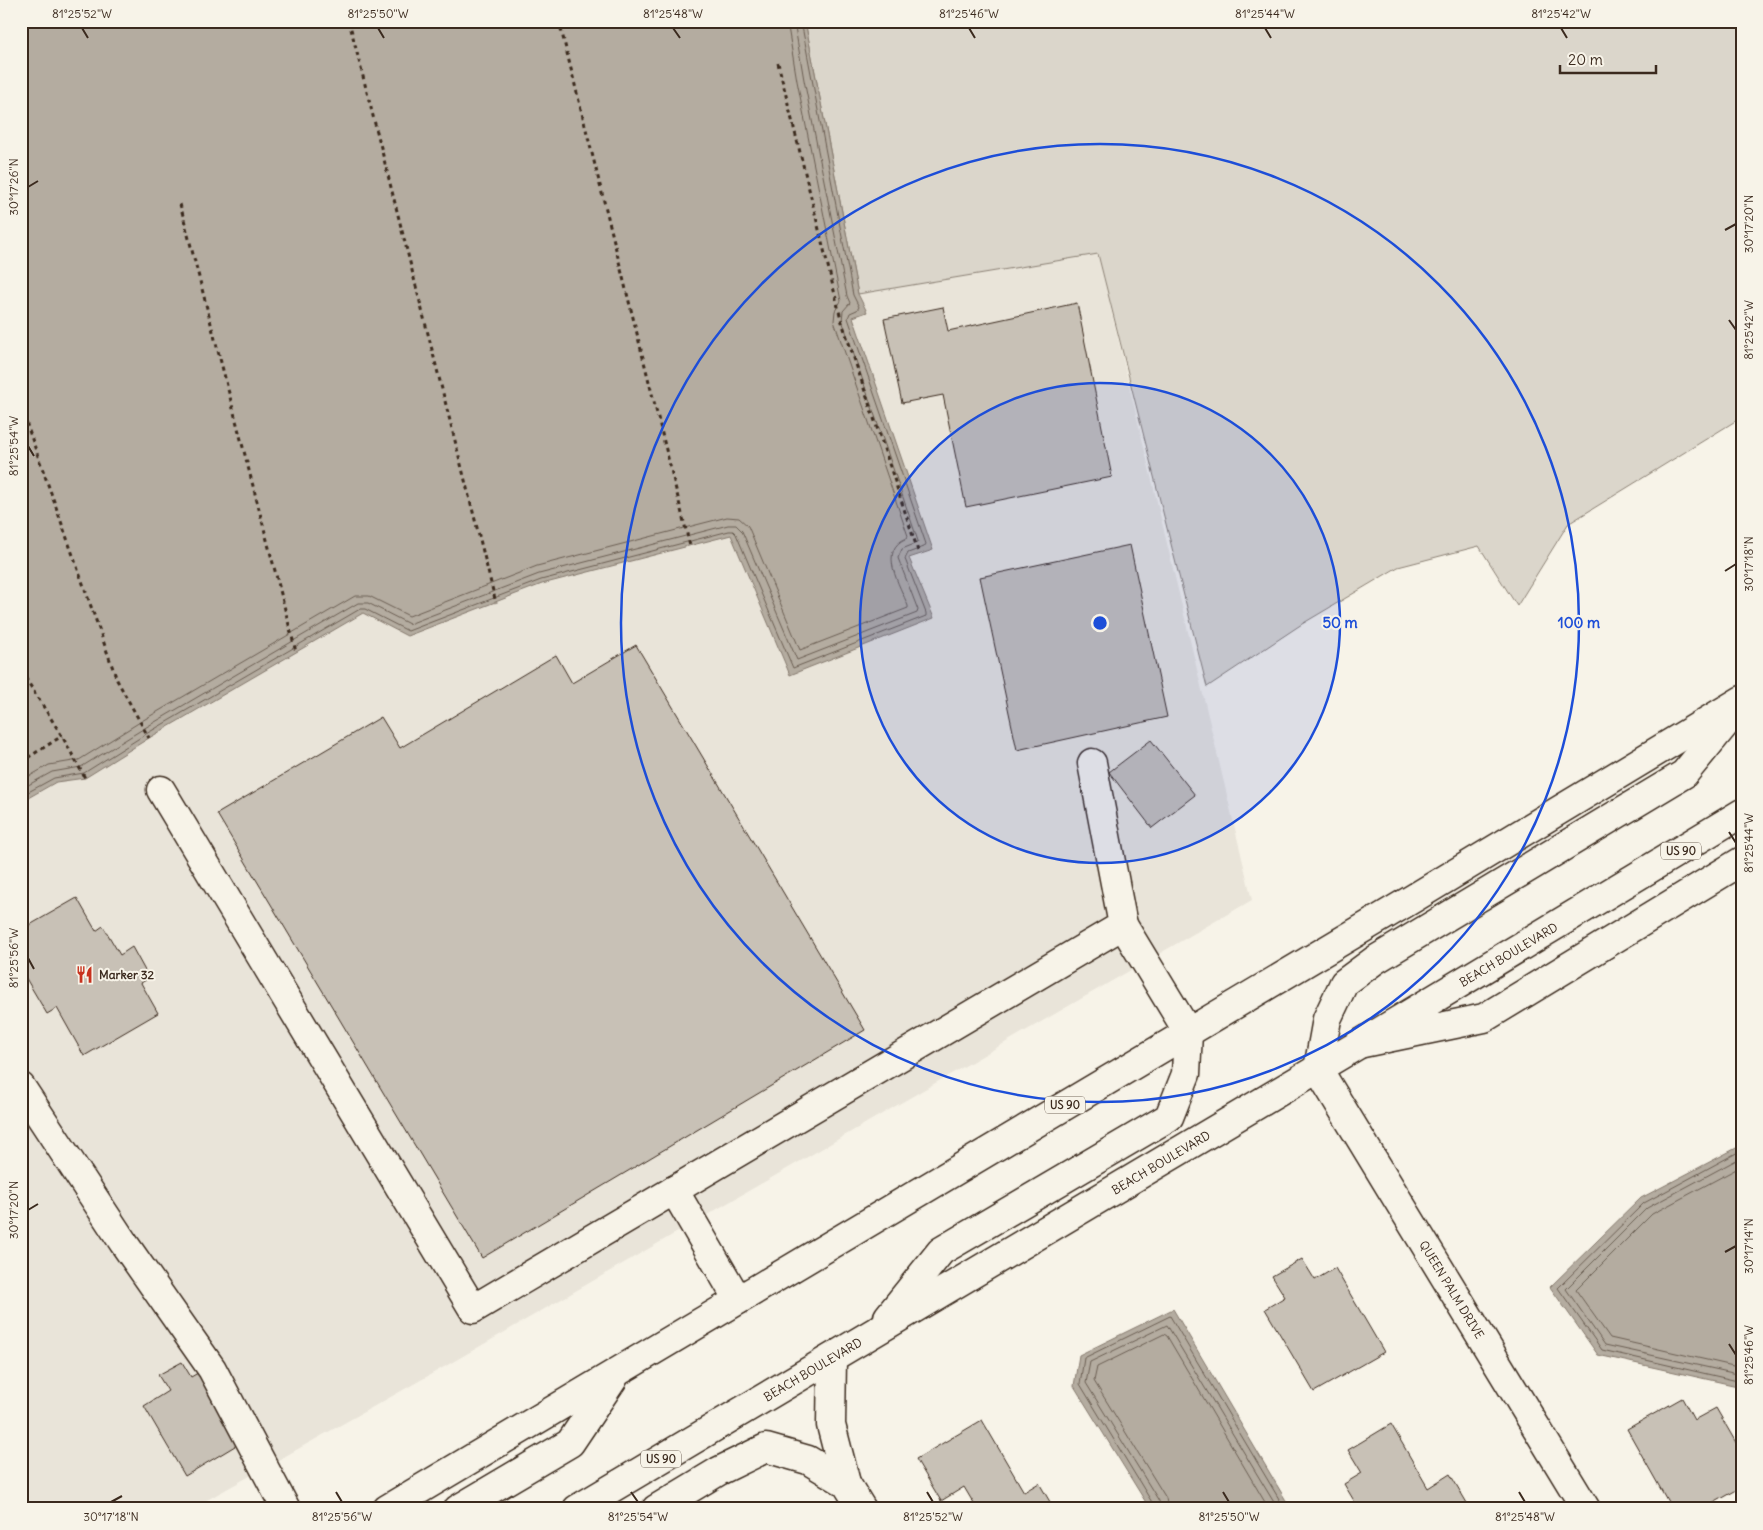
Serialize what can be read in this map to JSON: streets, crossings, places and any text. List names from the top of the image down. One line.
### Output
{"streets":{"main road":["US 90","BEACH BOULEVARD","QUEEN PALM DRIVE"]},"crossings":[["BEACH BOULEVARD","QUEEN PALM DRIVE"]],"places":{"restaurant":["Marker 32"]},"scale_bar":"20 m","coordinates":["81°25'52\"W","81°25'50\"W","81°25'48\"W","81°25'46\"W","81°25'44\"W","81°25'42\"W","30°17'26\"N","30°17'20\"N","81°25'54\"W","30°17'18\"N","81°25'56\"W","30°17'14\"N"],"rings":["50 m","100 m"]}
